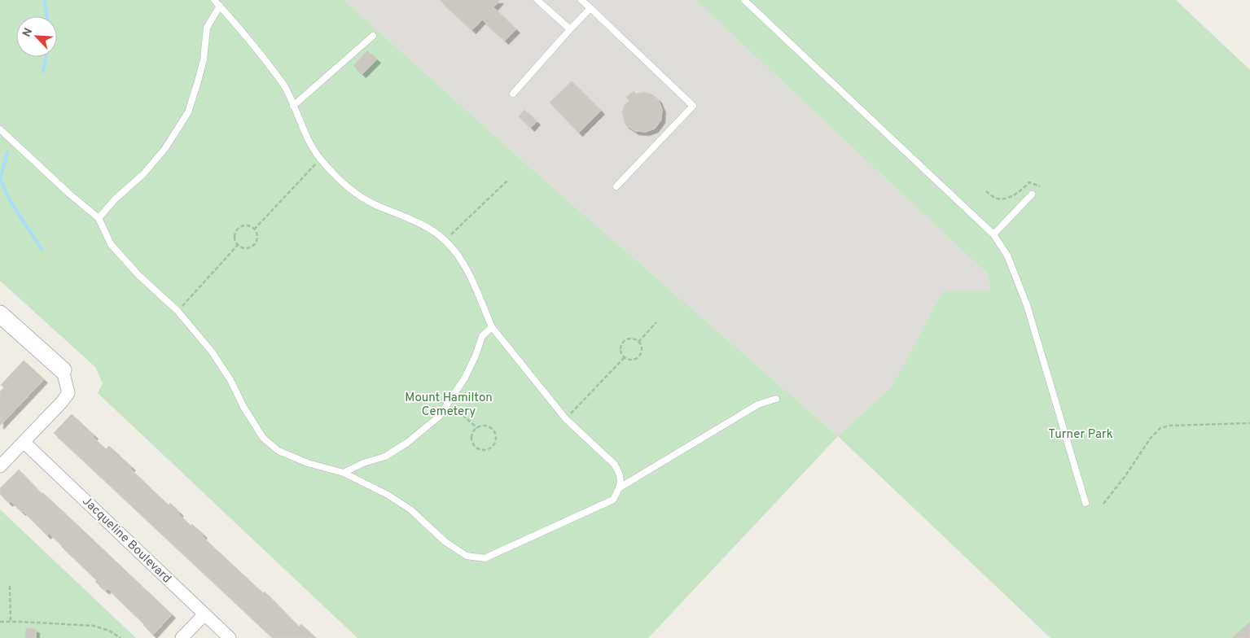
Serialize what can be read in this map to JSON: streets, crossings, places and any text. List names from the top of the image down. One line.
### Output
{"streets":{"street":["Jacqueline Boulevard"]},"parks":["Mount Hamilton Cemetery","Turner Park"],"north":"top left"}
